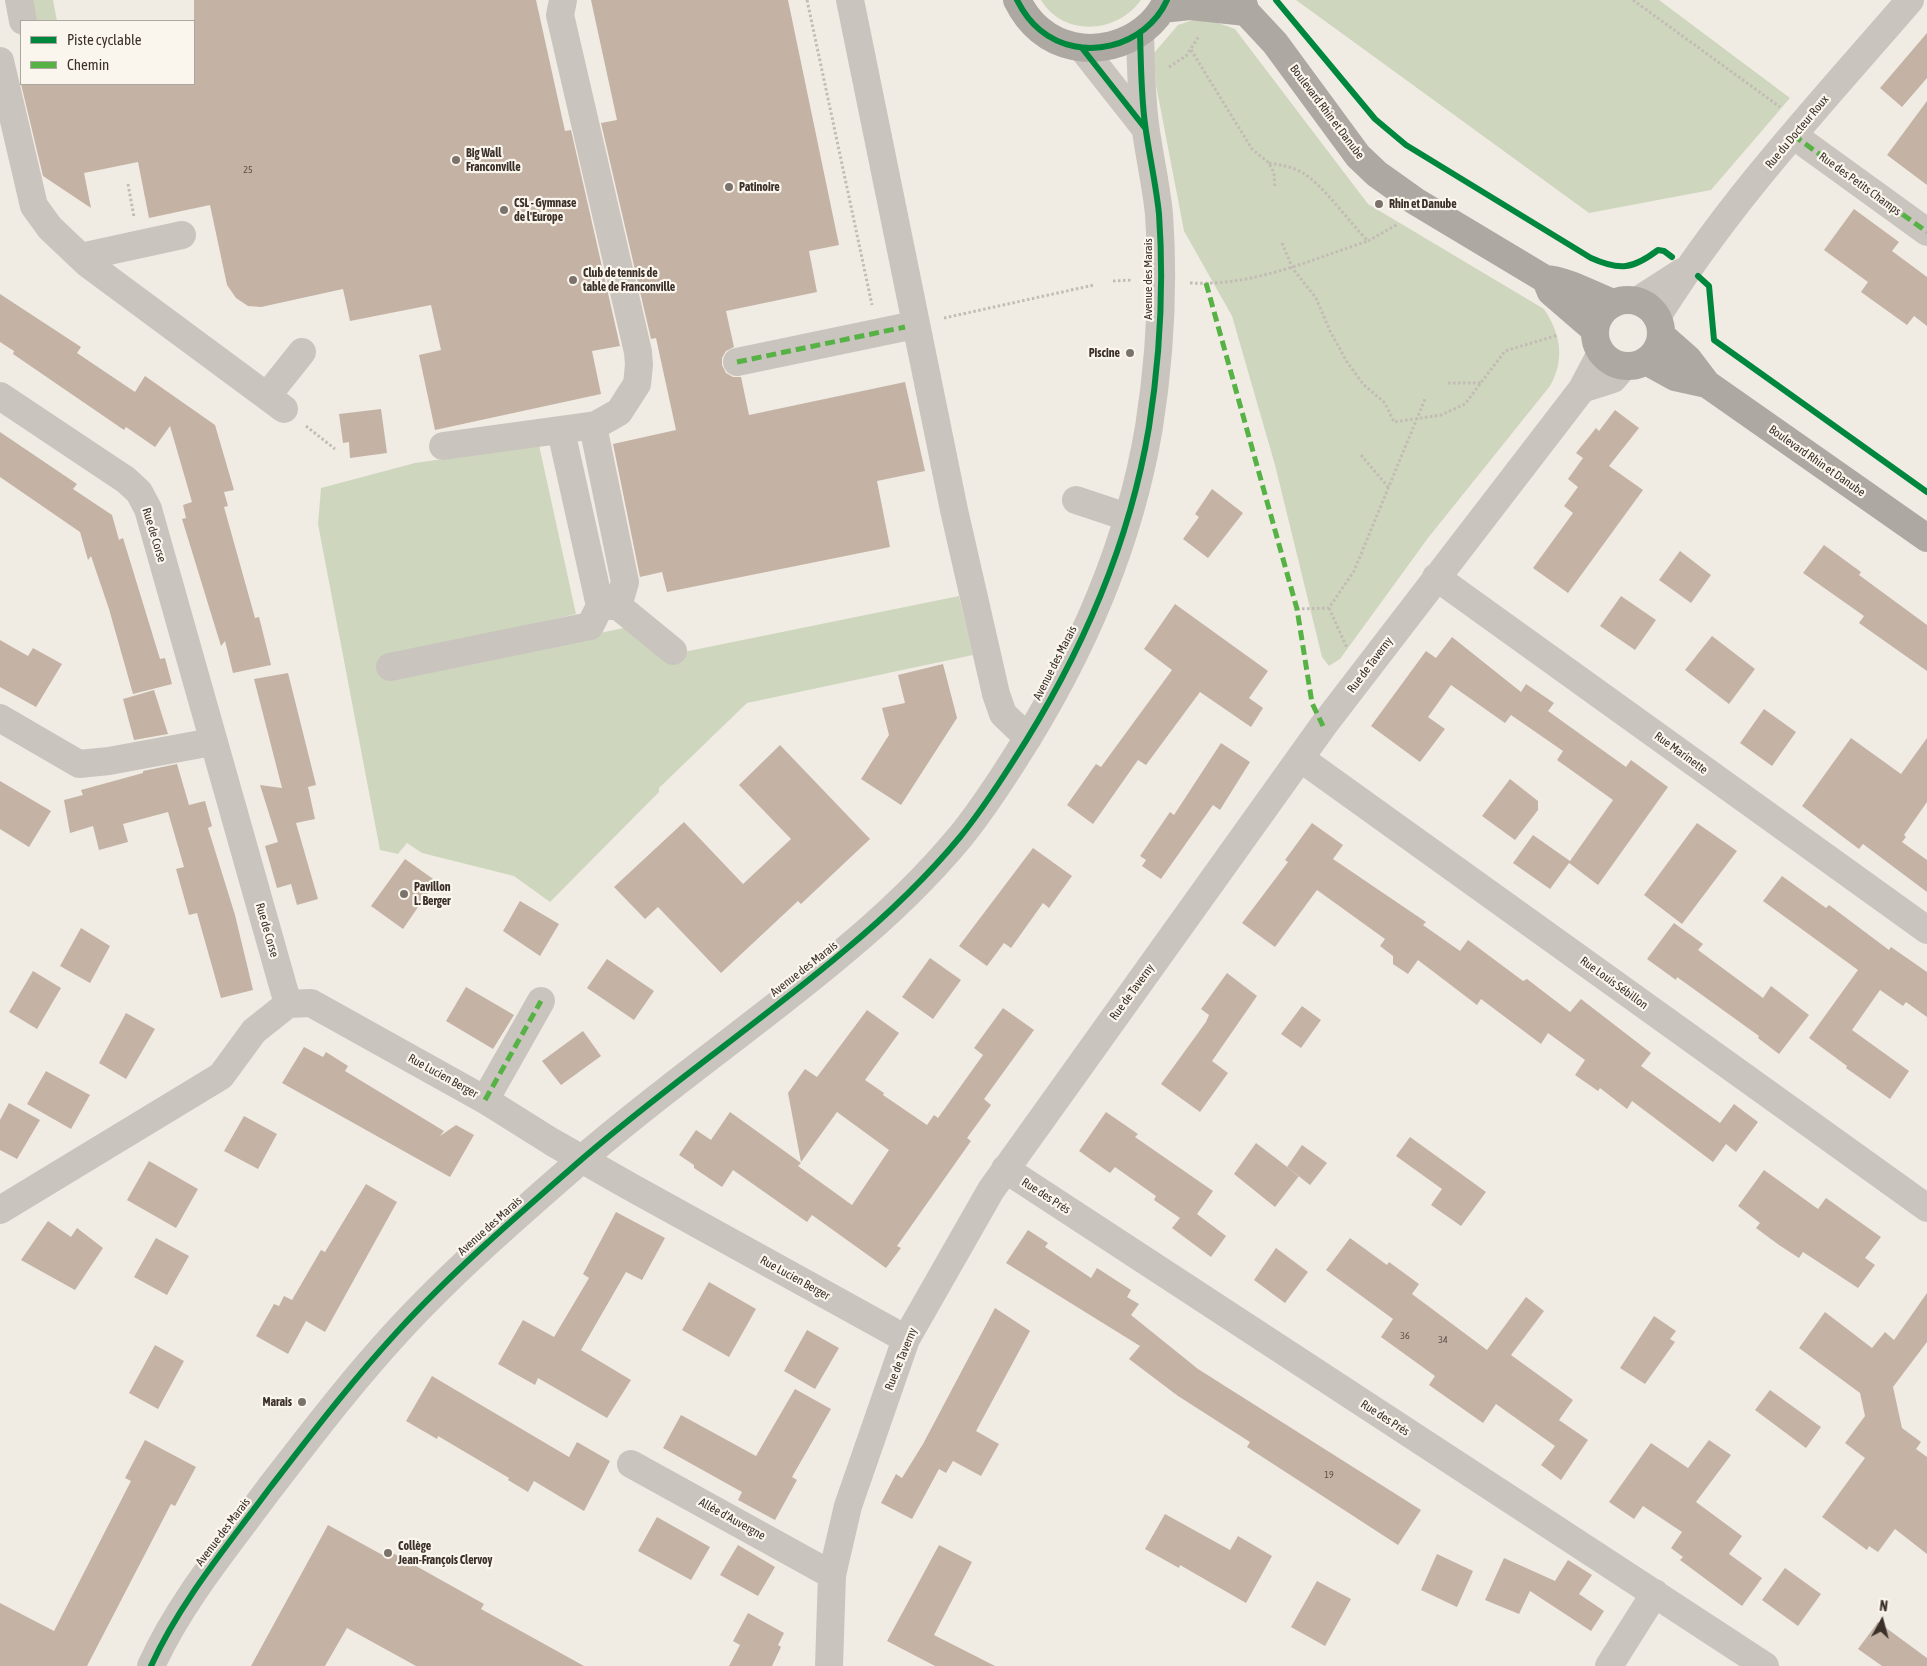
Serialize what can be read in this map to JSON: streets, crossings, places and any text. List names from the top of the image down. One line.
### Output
{"streets":{"main road":["Boulevard Rhin et Danube"],"street":["Rue du Docteur Roux","Rue des Petits Champs","Avenue des Marais","Rue de Corse","Rue de Taverny","Rue Marinette","Rue Louis Sébillon","Rue Lucien Berger","Rue des Prés","Allée d'Auvergne"]},"crossings":[["Boulevard Rhin et Danube","Rue du Docteur Roux"],["Boulevard Rhin et Danube","Rue de Taverny"],["Rue du Docteur Roux","Rue des Petits Champs"],["Avenue des Marais","Rue Lucien Berger"],["Rue de Corse","Rue Lucien Berger"],["Rue de Taverny","Rue Marinette"],["Rue de Taverny","Rue Louis Sébillon"],["Rue de Taverny","Rue Lucien Berger"],["Rue de Taverny","Rue des Prés"],["Rue de Taverny","Allée d'Auvergne"]],"places":["Big Wall Franconville","Patinoire","Rhin et Danube","CSL - Gymnase de l'Europe","Club de tennis de table de Franconville","Piscine","Pavillon L. Berger","Marais","Collège Jean-François Clervoy"],"house_numbers":["25","36","34","19"],"legend":["Piste cyclable","Chemin"],"north":"top"}
